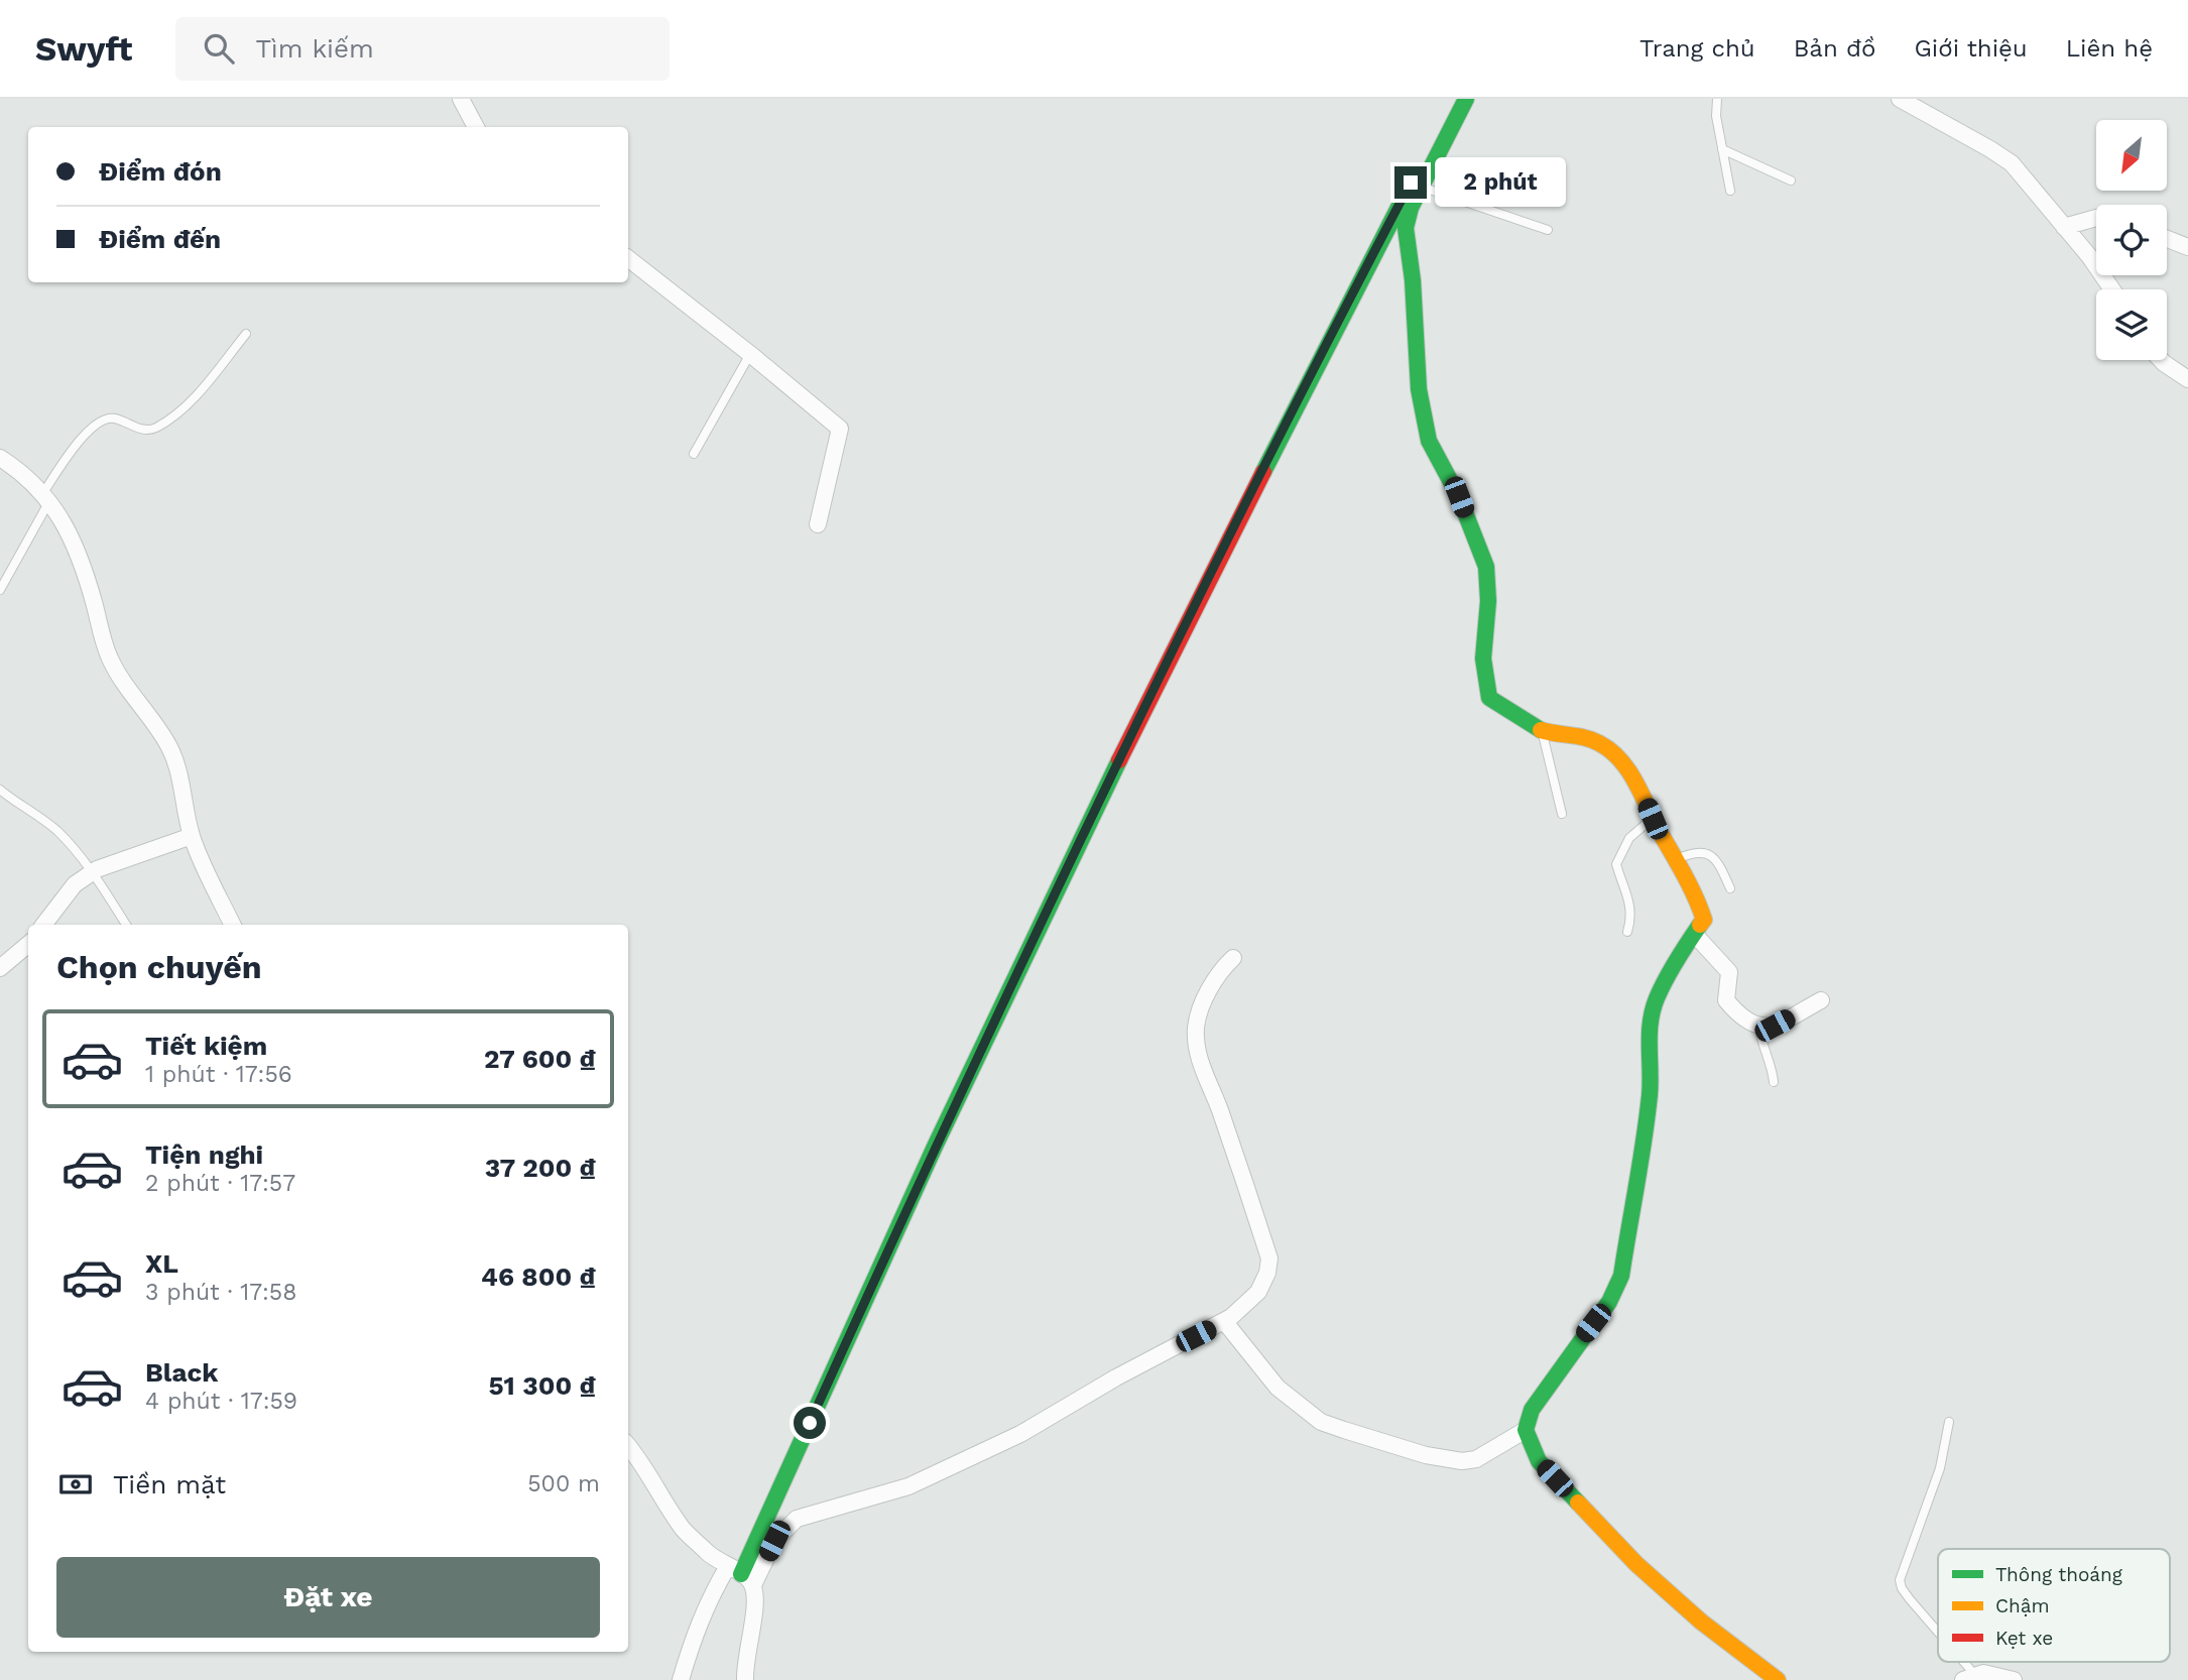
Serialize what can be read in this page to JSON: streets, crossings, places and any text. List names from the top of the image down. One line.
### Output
{"legend":["Thông thoáng","Chậm","Kẹt xe"],"north":"bottom left","page":{"header":"Swyft","search":"Tìm kiếm","nav":["Trang chủ","Bản đồ","Giới thiệu","Liên hệ"],"banner":["Điểm đón","Điểm đến"],"bubble":"2 phút","heading":"Chọn chuyến","list":[{"name":"Tiết kiệm","note":"1 phút · 17:56","value":"27 600 ₫"},{"name":"Tiện nghi","note":"2 phút · 17:57","value":"37 200 ₫"},{"name":"XL","note":"3 phút · 17:58","value":"46 800 ₫"},{"name":"Black","note":"4 phút · 17:59","value":"51 300 ₫"}],"pay":["Tiền mặt","500 m"],"buttons":"Đặt xe"}}
